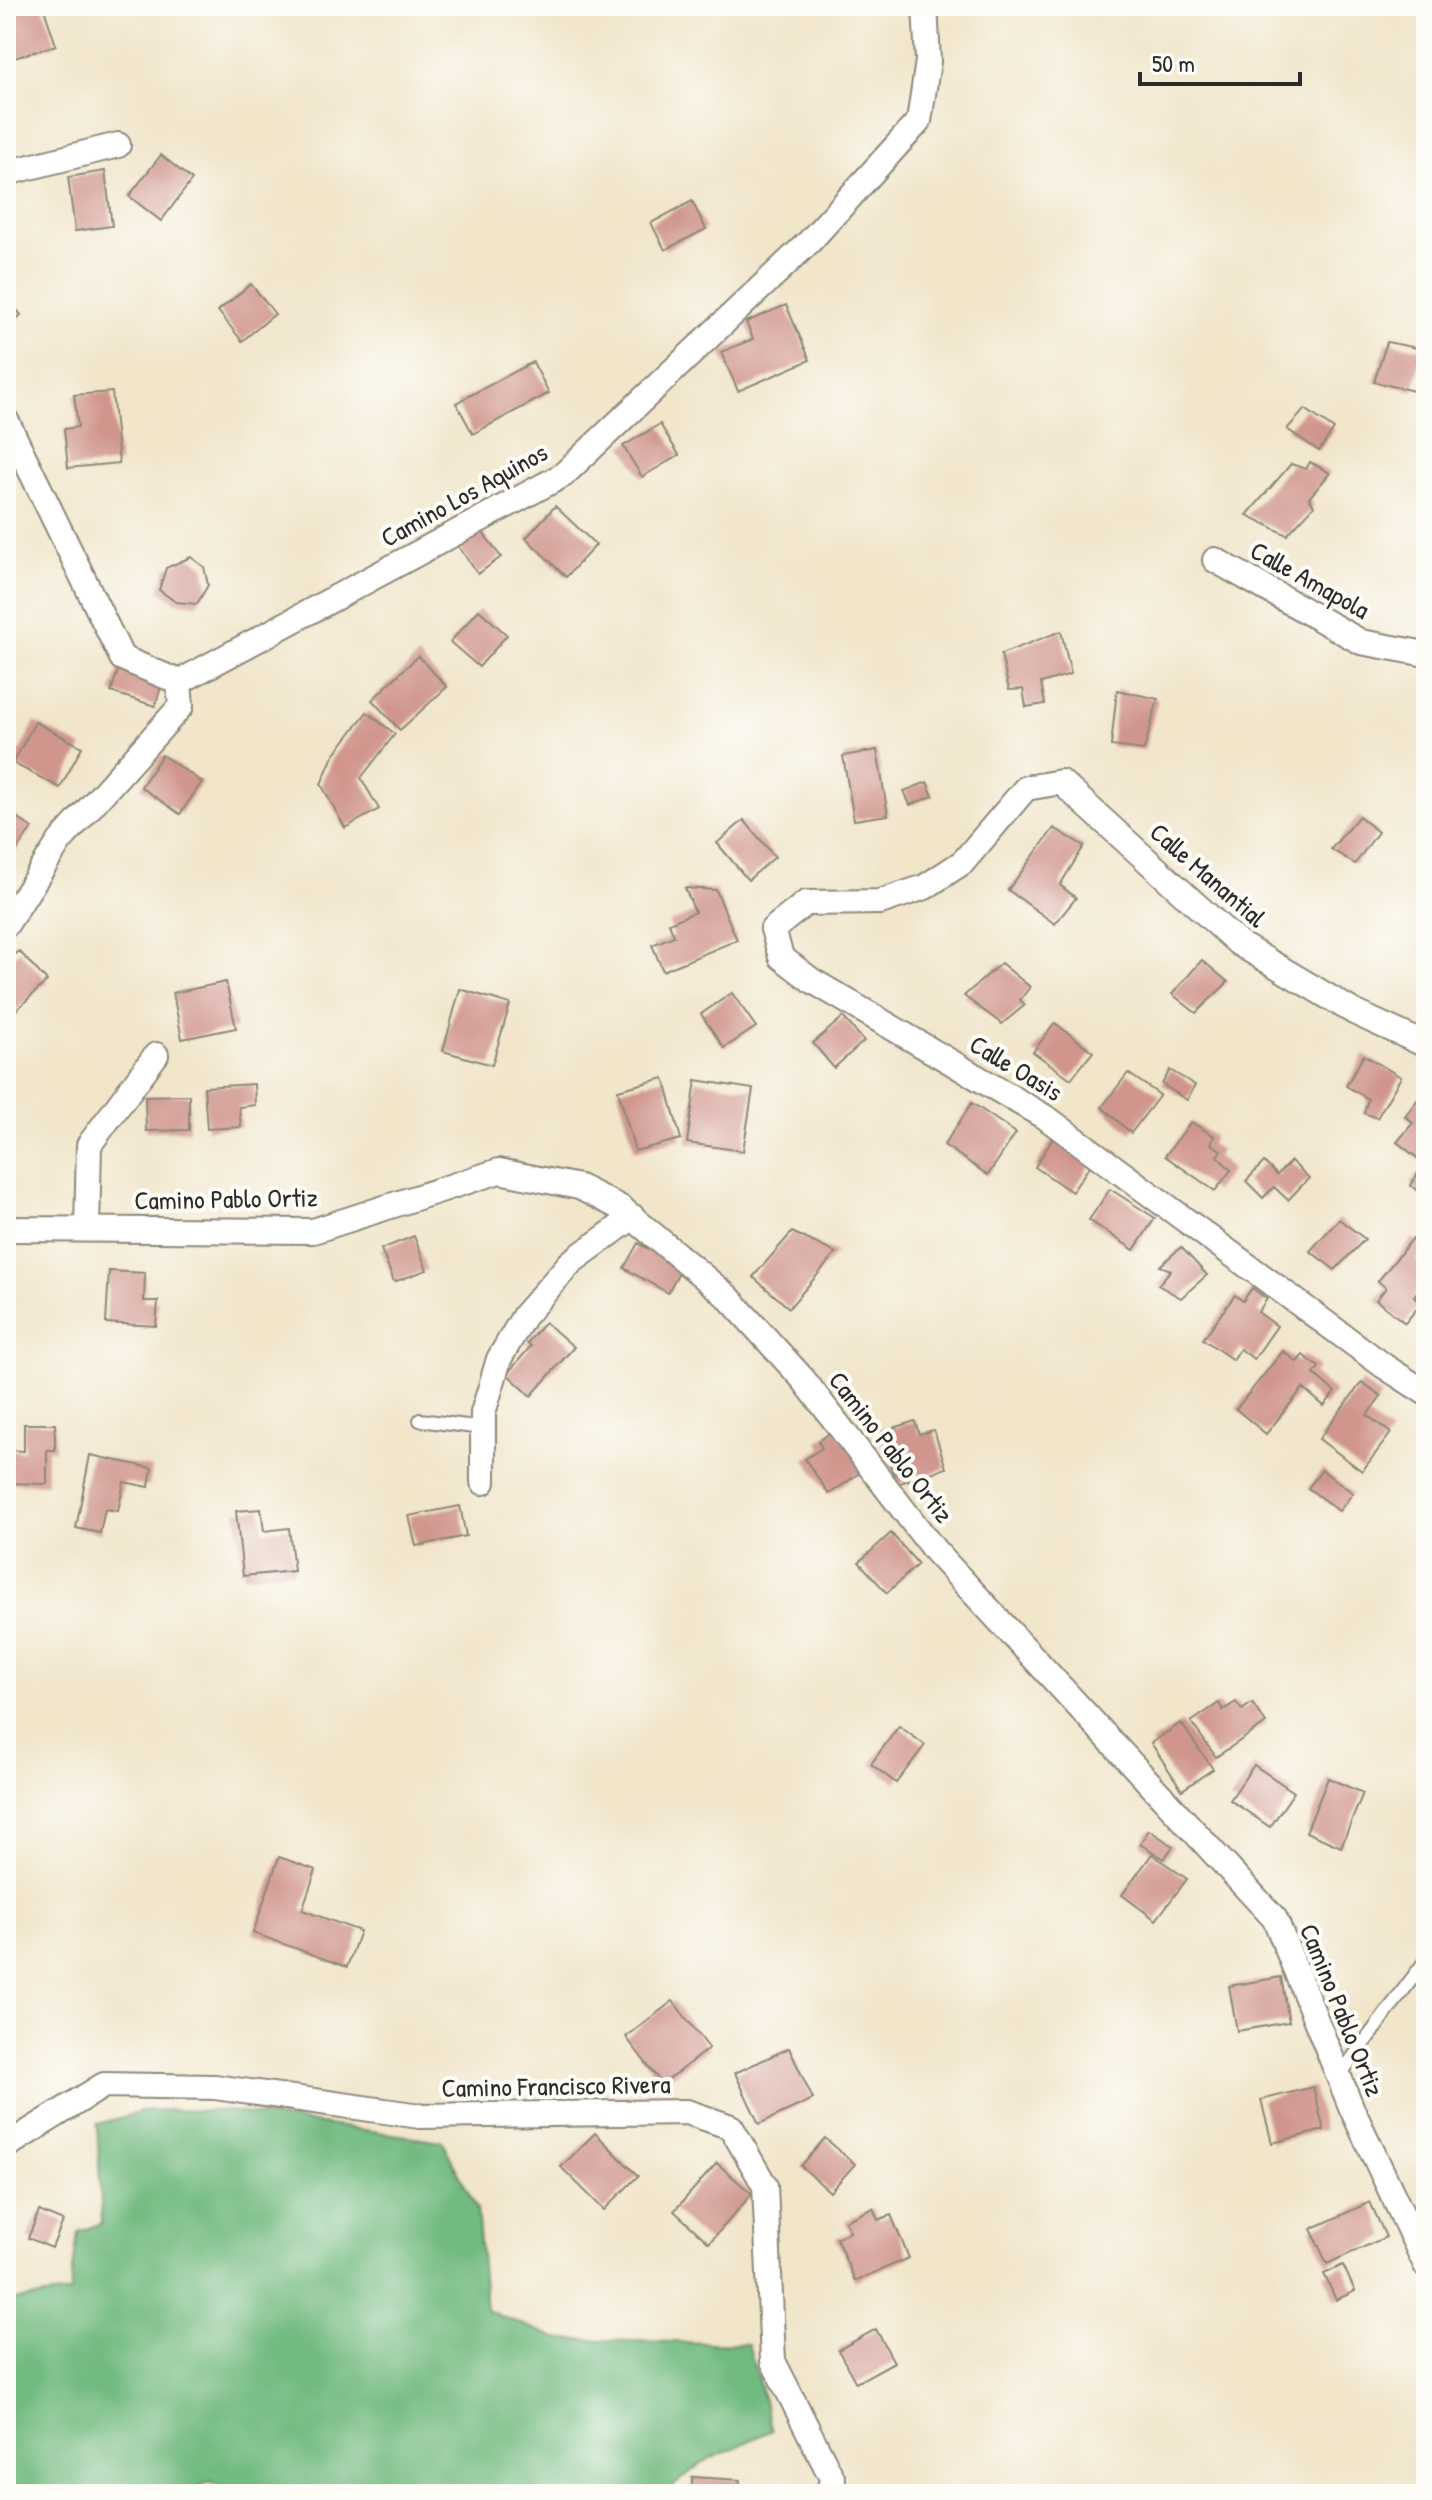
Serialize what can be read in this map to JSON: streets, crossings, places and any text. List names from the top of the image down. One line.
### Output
{"streets":{"street":["Camino Los Aquinos","Calle Amapola","Calle Manantial","Calle Oasis","Camino Pablo Ortiz","Camino Francisco Rivera"]},"crossings":[["Calle Manantial","Calle Oasis"]],"scale_bar":"50 m"}
